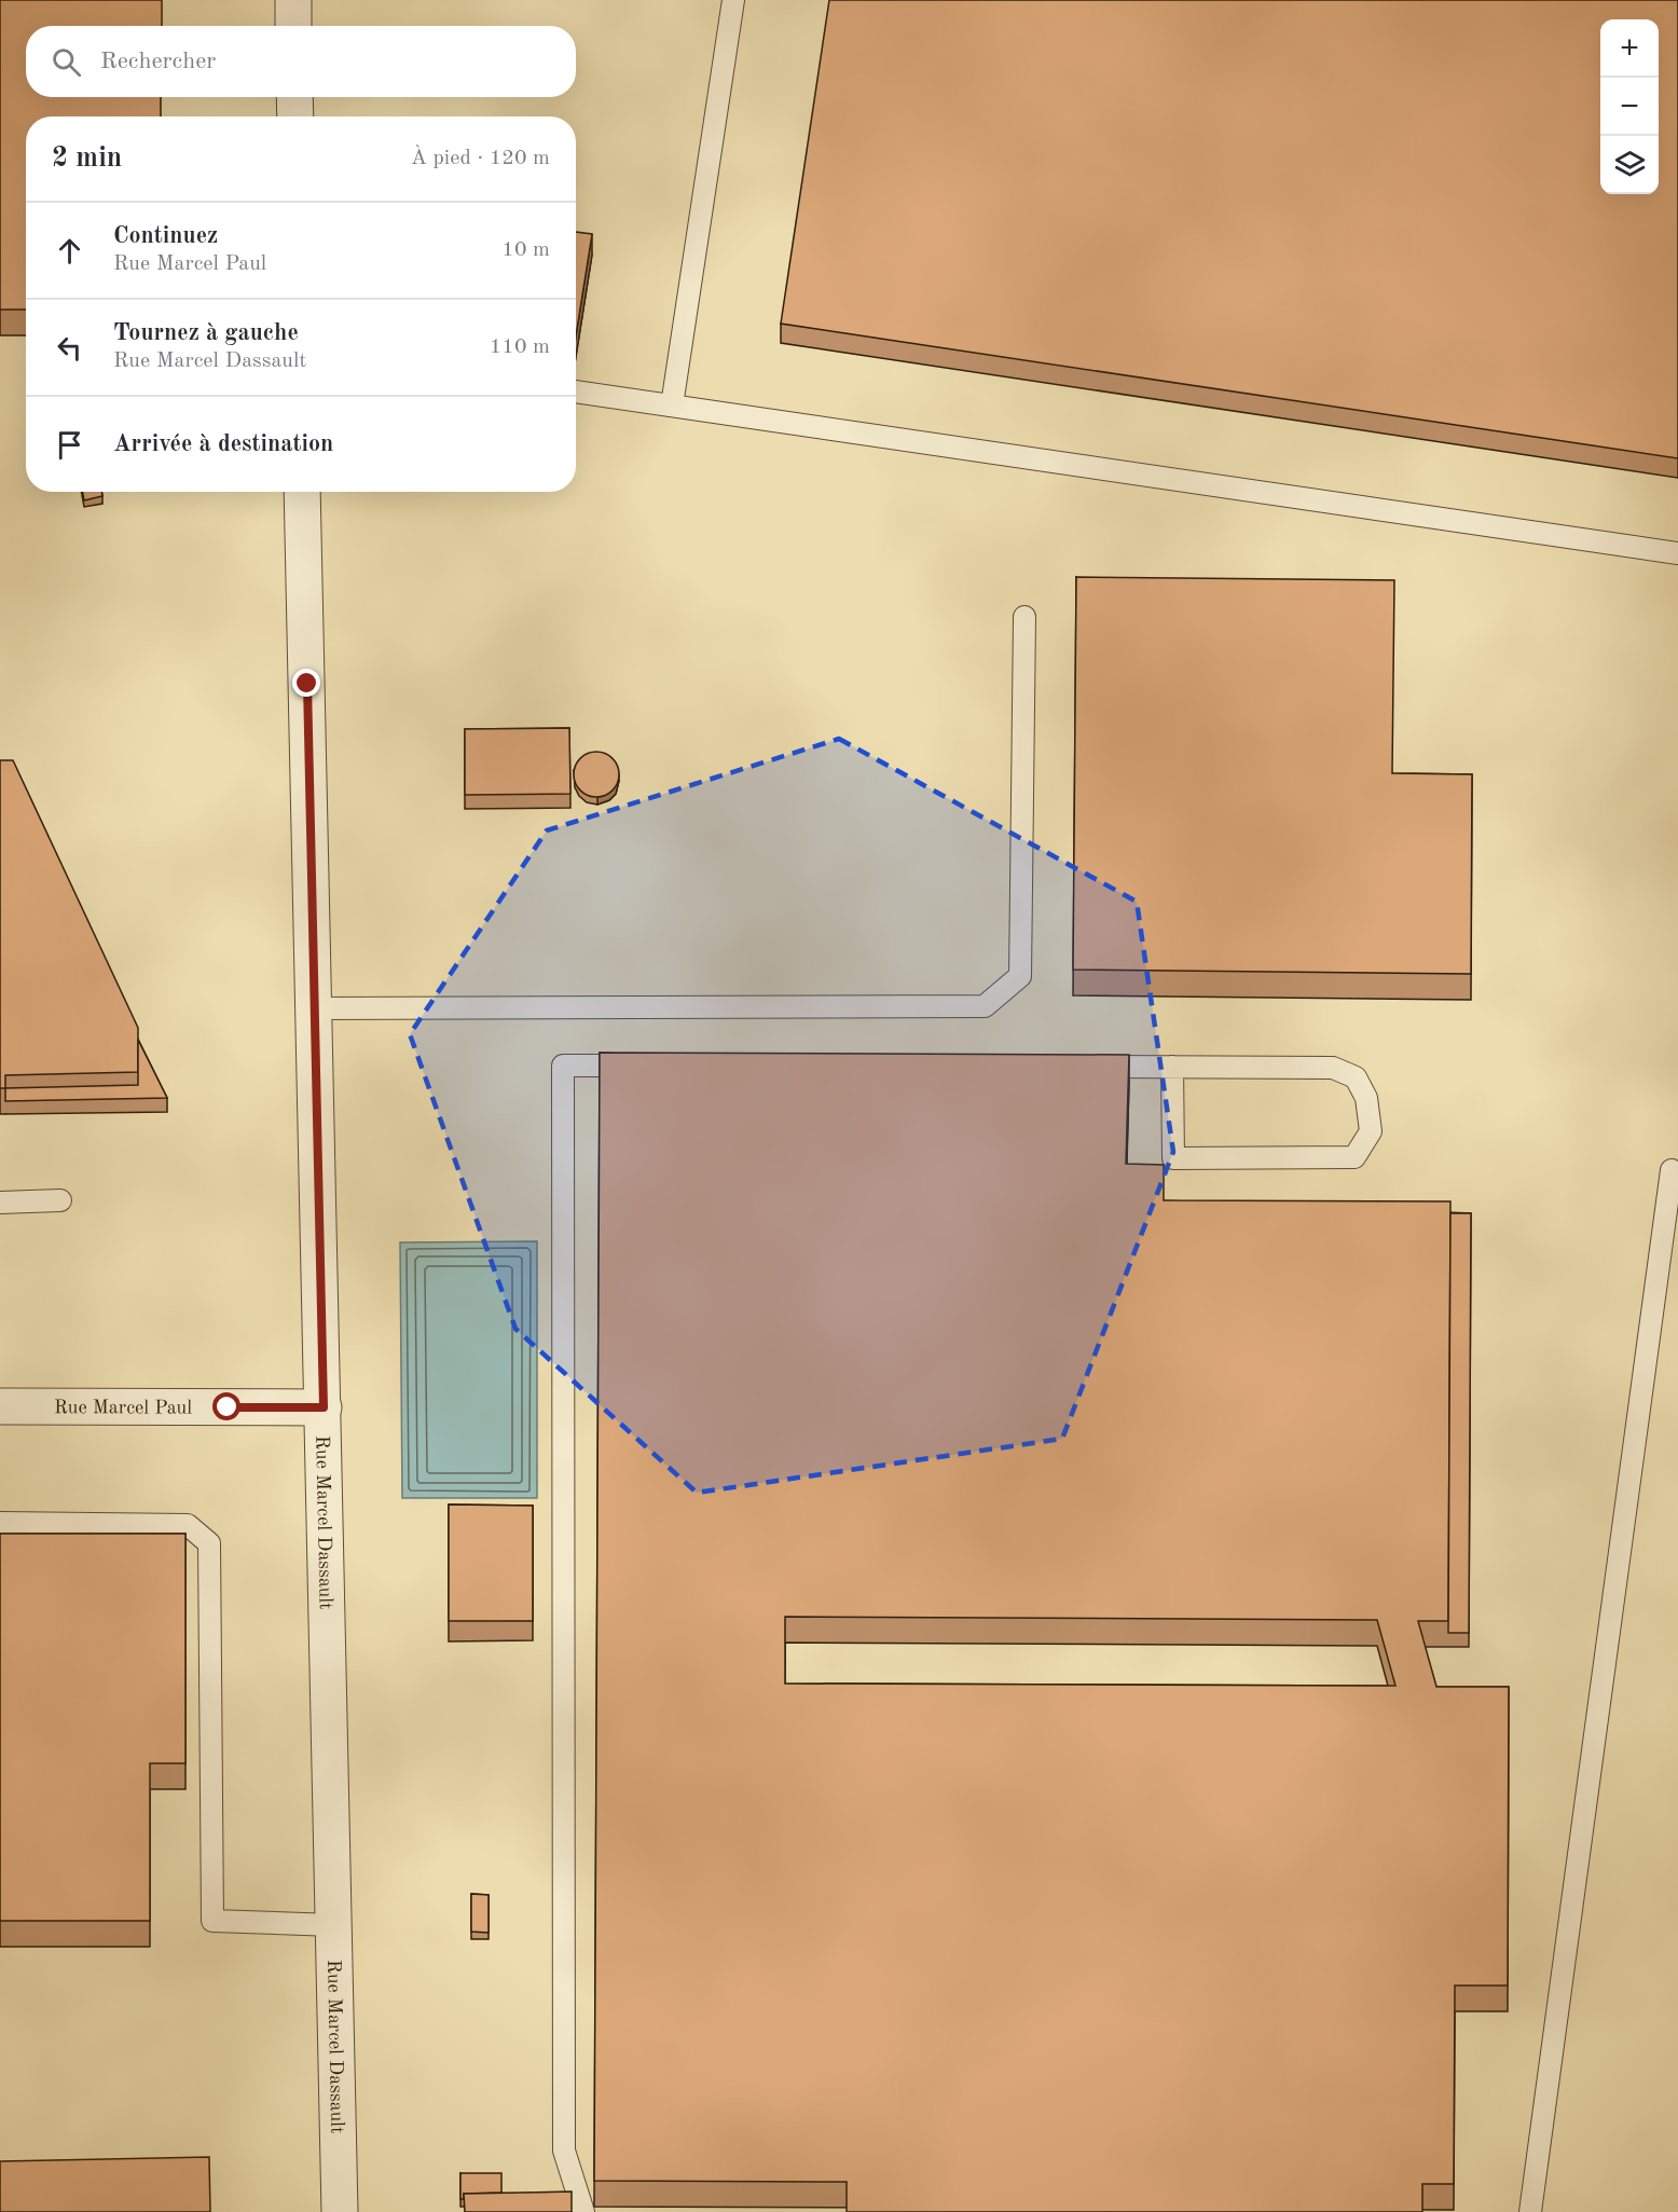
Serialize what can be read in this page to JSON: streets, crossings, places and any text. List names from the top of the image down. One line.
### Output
{"streets":{"street":["Rue Marcel Paul","Rue Marcel Dassault"]},"crossings":[["Rue Marcel Paul","Rue Marcel Dassault"]],"page":{"map_buttons":["+","−"],"search":"Rechercher","heading":["2 min","À pied · 120 m"],"list":[["Continuez","Rue Marcel Paul","10 m"],["Tournez à gauche","Rue Marcel Dassault","110 m"],"Arrivée à destination"]}}
